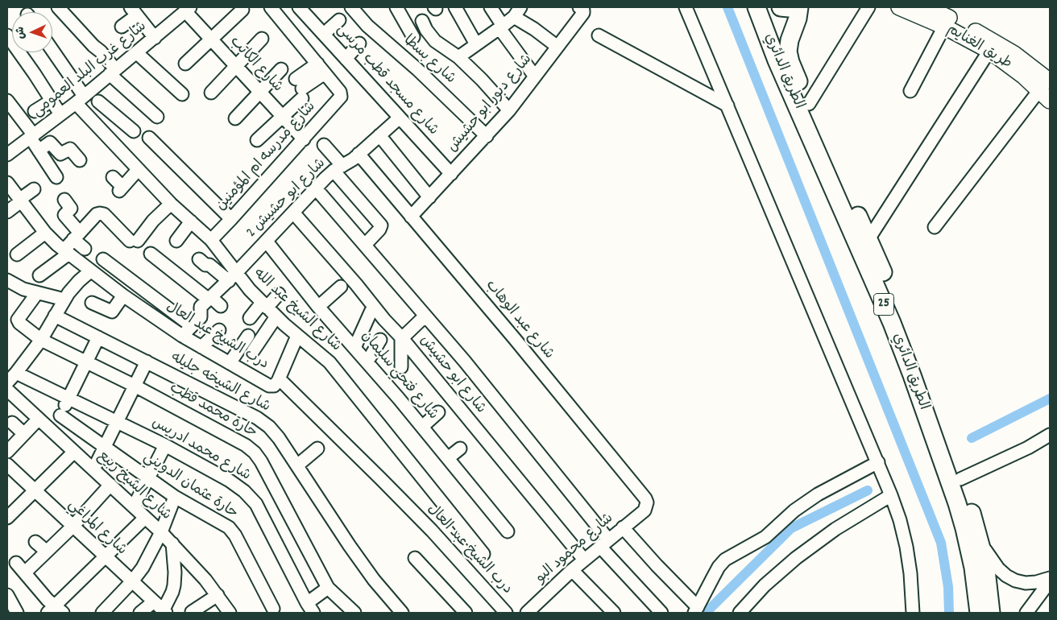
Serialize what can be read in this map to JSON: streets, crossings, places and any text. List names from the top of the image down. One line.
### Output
{"streets":{"highway":["الطريق الدائري","25"],"main road":["طريق الغنايم"],"street":["شارع بسطا","شارع الكاتب","شارع غرب البلد العمومى","شارع مسجد قطب مرسى","شارع دبور ابو حشيش","شارع مدرسه ام المؤمنين","شارع ابو حشيش 2","شارع الشيخ عبد الله","شارع عبد الوهاب","درب الشيخ عبد العال","شارع ابو حشيش","شارع فتحي سليمان","شارع الشيخه جليله","حارة محمد قطب","شارع محمد ادريس","شارع الشيخ ربيع","حارة عثمان الدويني","شارع المراغي","شارع محمود البو"]},"crossings":[["شارع بسطا","شارع دبور ابو حشيش"],["شارع الكاتب","شارع غرب البلد العمومى"],["شارع الكاتب","شارع مدرسه ام المؤمنين"],["شارع غرب البلد العمومى","شارع الشيخ عبد الله"],["شارع مسجد قطب مرسى","شارع دبور ابو حشيش"],["شارع مسجد قطب مرسى","شارع ابو حشيش 2"],["شارع دبور ابو حشيش","شارع عبد الوهاب"],["شارع مدرسه ام المؤمنين","شارع الشيخ عبد الله"],["شارع ابو حشيش 2","شارع الشيخ عبد الله"],["شارع ابو حشيش 2","شارع عبد الوهاب"],["شارع ابو حشيش 2","شارع ابو حشيش"],["شارع ابو حشيش 2","شارع فتحي سليمان"],["شارع عبد الوهاب","شارع محمود البو"],["شارع ابو حشيش","شارع محمود البو"]],"north":"left"}
